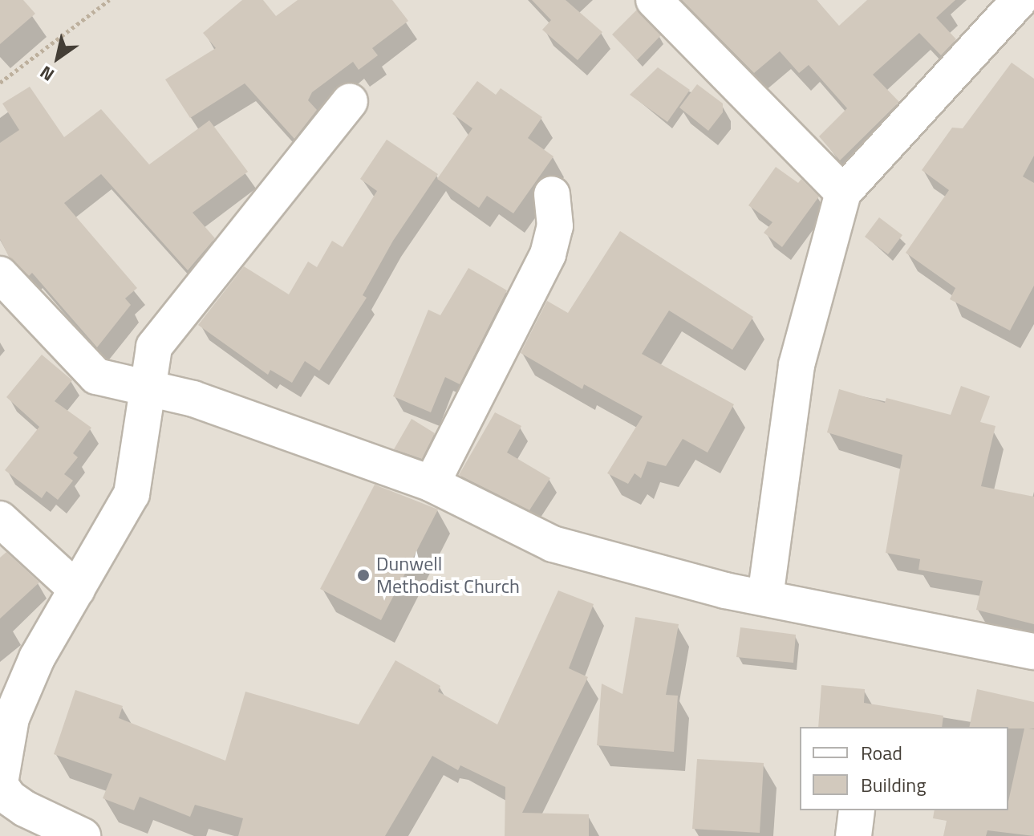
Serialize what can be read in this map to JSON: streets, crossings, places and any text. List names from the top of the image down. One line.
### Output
{"places":["Dunwell Methodist Church"],"legend":["Road","Building"],"north":"bottom left"}
